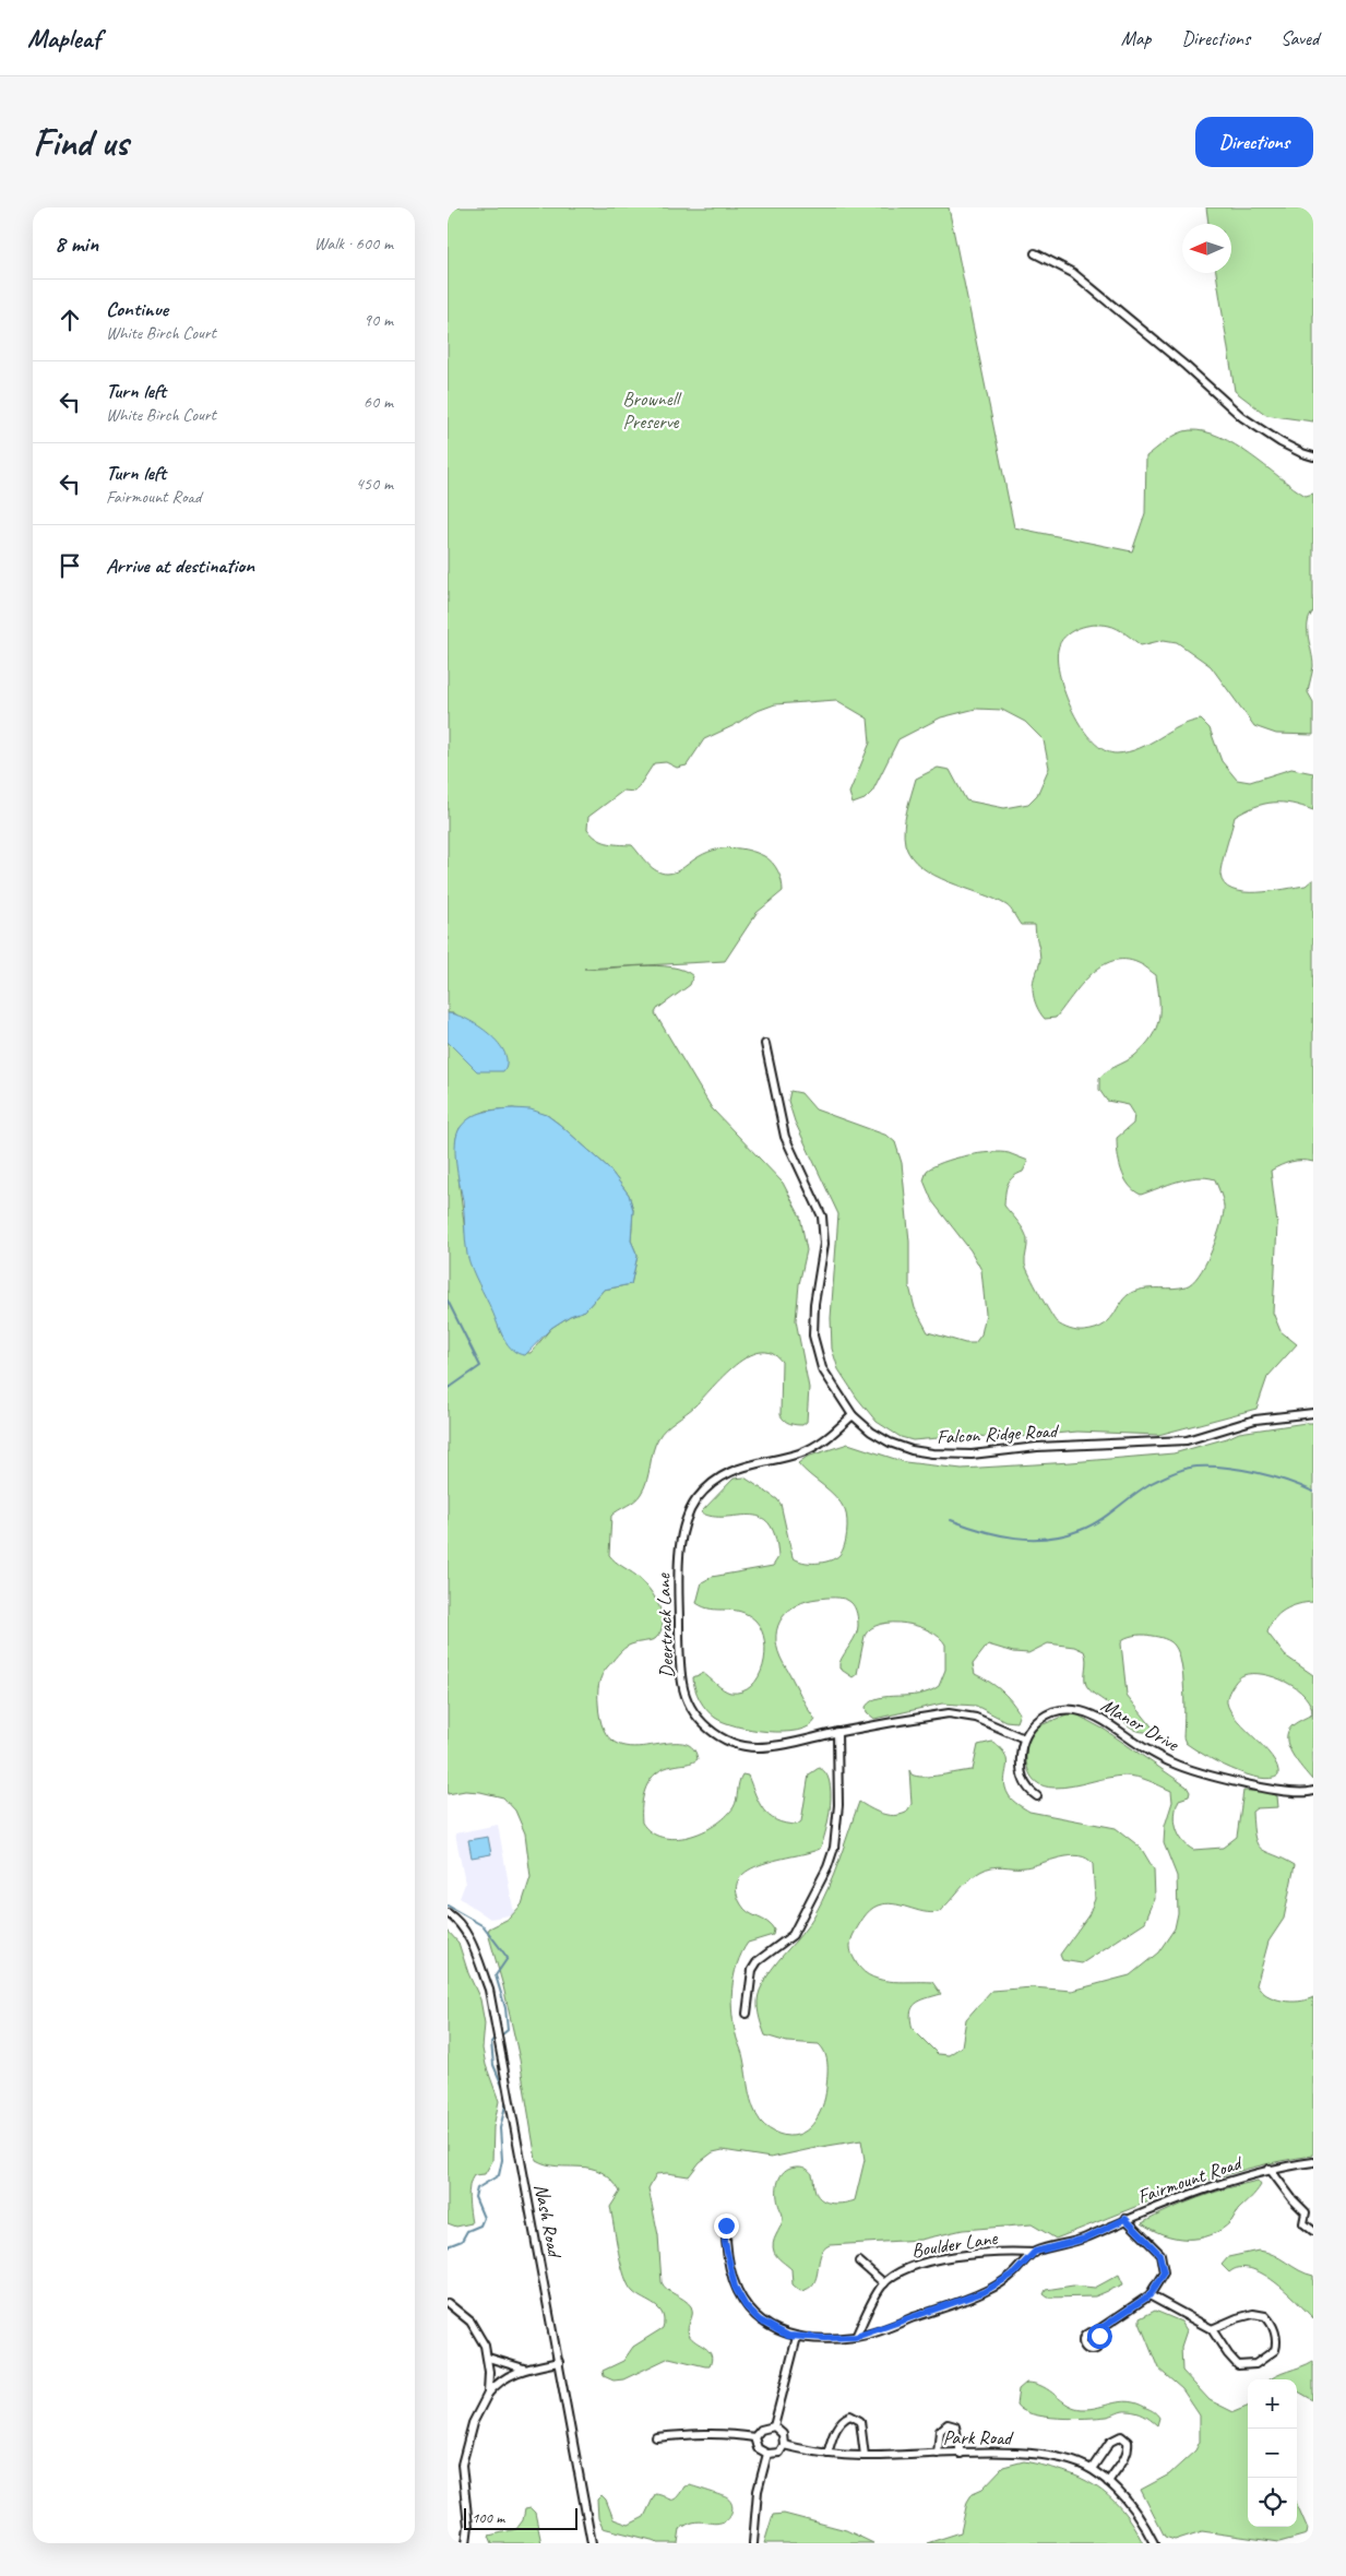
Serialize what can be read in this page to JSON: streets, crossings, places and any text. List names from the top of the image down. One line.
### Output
{"streets":{"street":["Falcon Ridge Road","Deertrack Lane","Manor Drive","Fairmount Road","Nash Road","Boulder Lane","Park Road"]},"crossings":[["Falcon Ridge Road","Deertrack Lane"],["Deertrack Lane","Manor Drive"],["Fairmount Road","Boulder Lane"]],"parks":["Brownell Preserve"],"scale_bar":"100 m","north":"left","page":{"header":"Mapleaf","nav":["Map","Directions","Saved"],"buttons":"Directions","title":"Find us","heading":["8 min","Walk · 600 m"],"list":[["Continue","White Birch Court","90 m"],["Turn left","White Birch Court","60 m"],["Turn left","Fairmount Road","450 m"],"Arrive at destination"],"map_buttons":["+","−"],"scale":"100 m"}}
